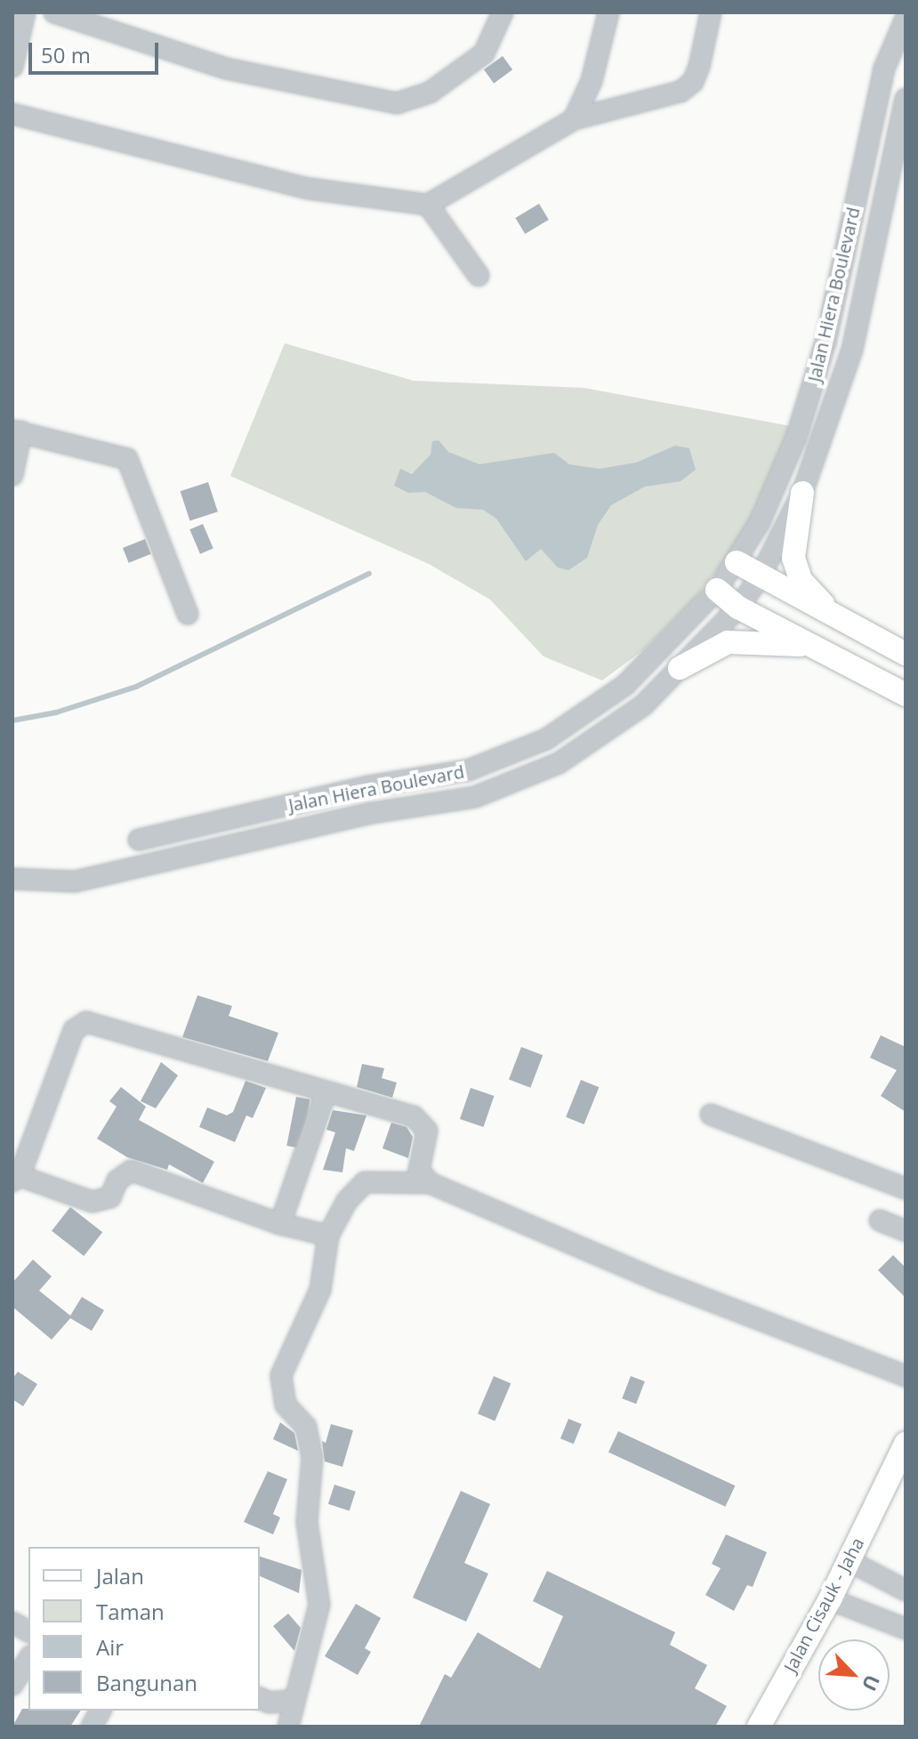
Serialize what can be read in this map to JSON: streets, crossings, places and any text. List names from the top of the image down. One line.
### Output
{"streets":{"main road":["Jalan Cisauk - Jaha"],"street":["Jalan Hiera Boulevard"]},"legend":["Jalan","Taman","Air","Bangunan"],"scale_bar":"50 m","north":"bottom right"}
